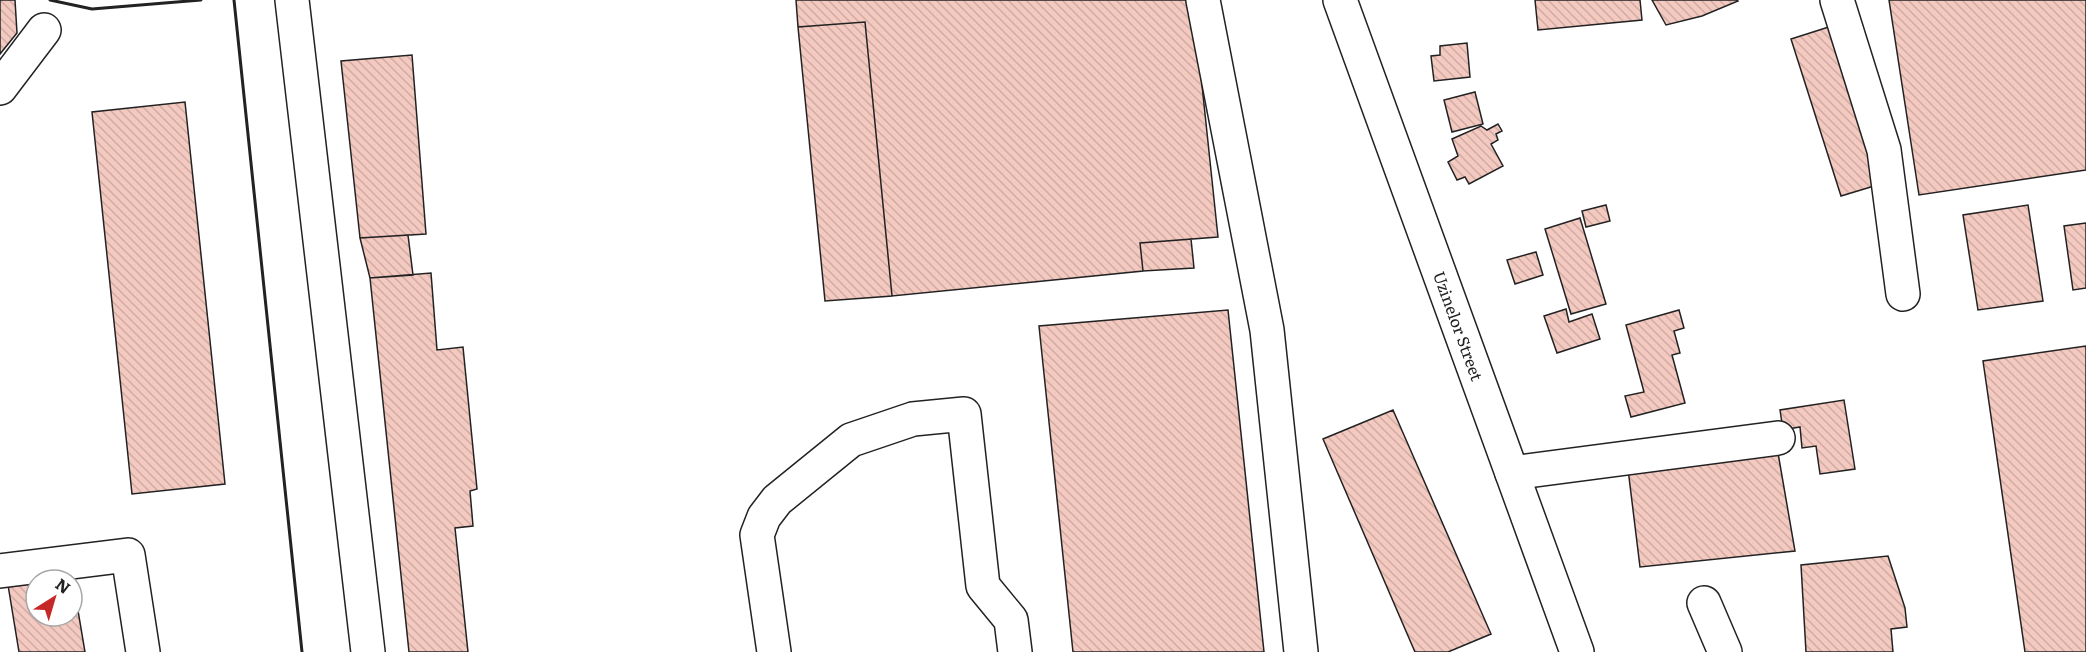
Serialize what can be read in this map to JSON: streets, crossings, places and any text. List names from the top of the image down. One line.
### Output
{"streets":{"main road":["Uzinelor Street"]},"north":"top right"}
